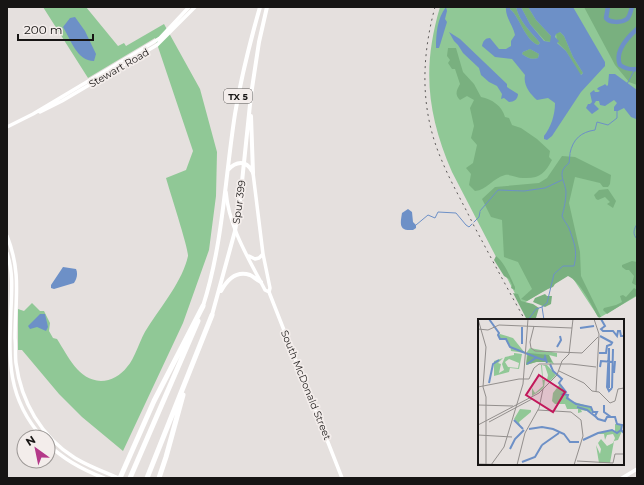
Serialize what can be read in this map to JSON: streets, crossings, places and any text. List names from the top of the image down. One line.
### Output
{"streets":{"main road":["TX 5","Spur 399"],"street":["Stewart Road","South McDonald Street"]},"crossings":[["TX 5","Spur 399"],["TX 5","South McDonald Street"],["Spur 399","South McDonald Street"]],"scale_bar":"200 m","north":"top left"}
